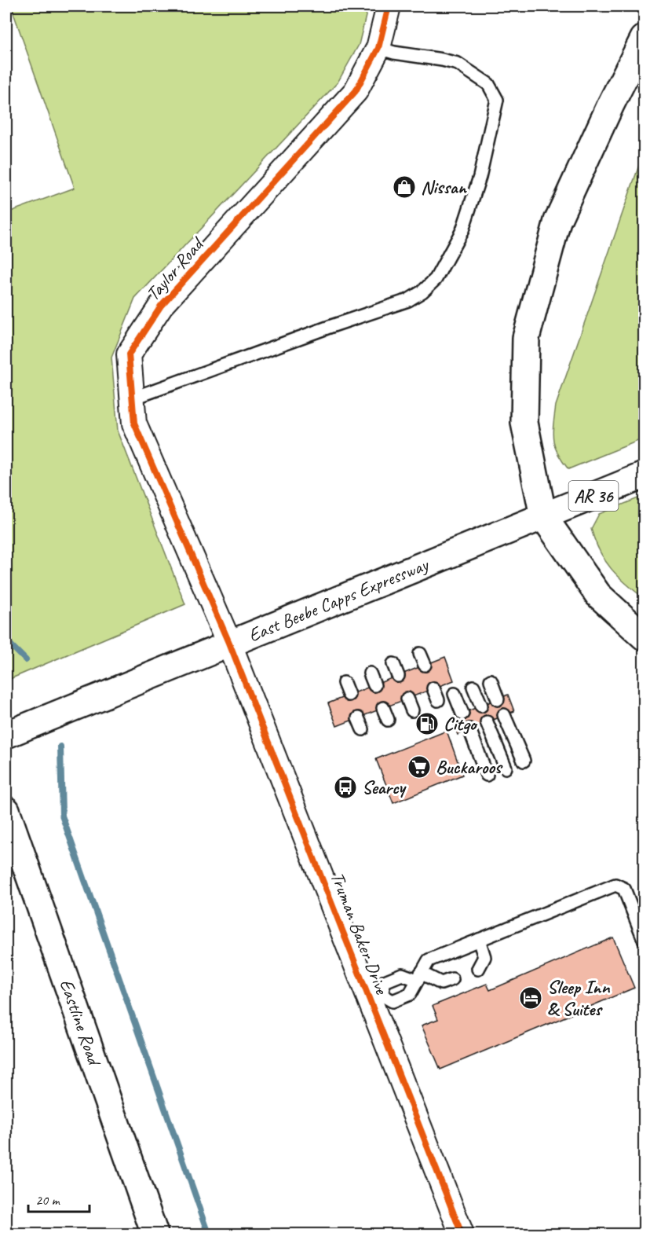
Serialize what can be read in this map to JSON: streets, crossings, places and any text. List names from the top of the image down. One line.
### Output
{"streets":{"main road":["AR 36","East Beebe Capps Expressway","Eastline Road"],"street":["Taylor Road","Truman Baker Drive"]},"crossings":[["Taylor Road","East Beebe Capps Expressway"],["Taylor Road","Truman Baker Drive"],["East Beebe Capps Expressway","Truman Baker Drive"]],"places":{"shop":["Nissan"],"fuel station":["Citgo"],"supermarket":["Buckaroos"],"bus stop":["Searcy"],"hotel":["Sleep Inn & Suites"]},"scale_bar":"20 m"}
